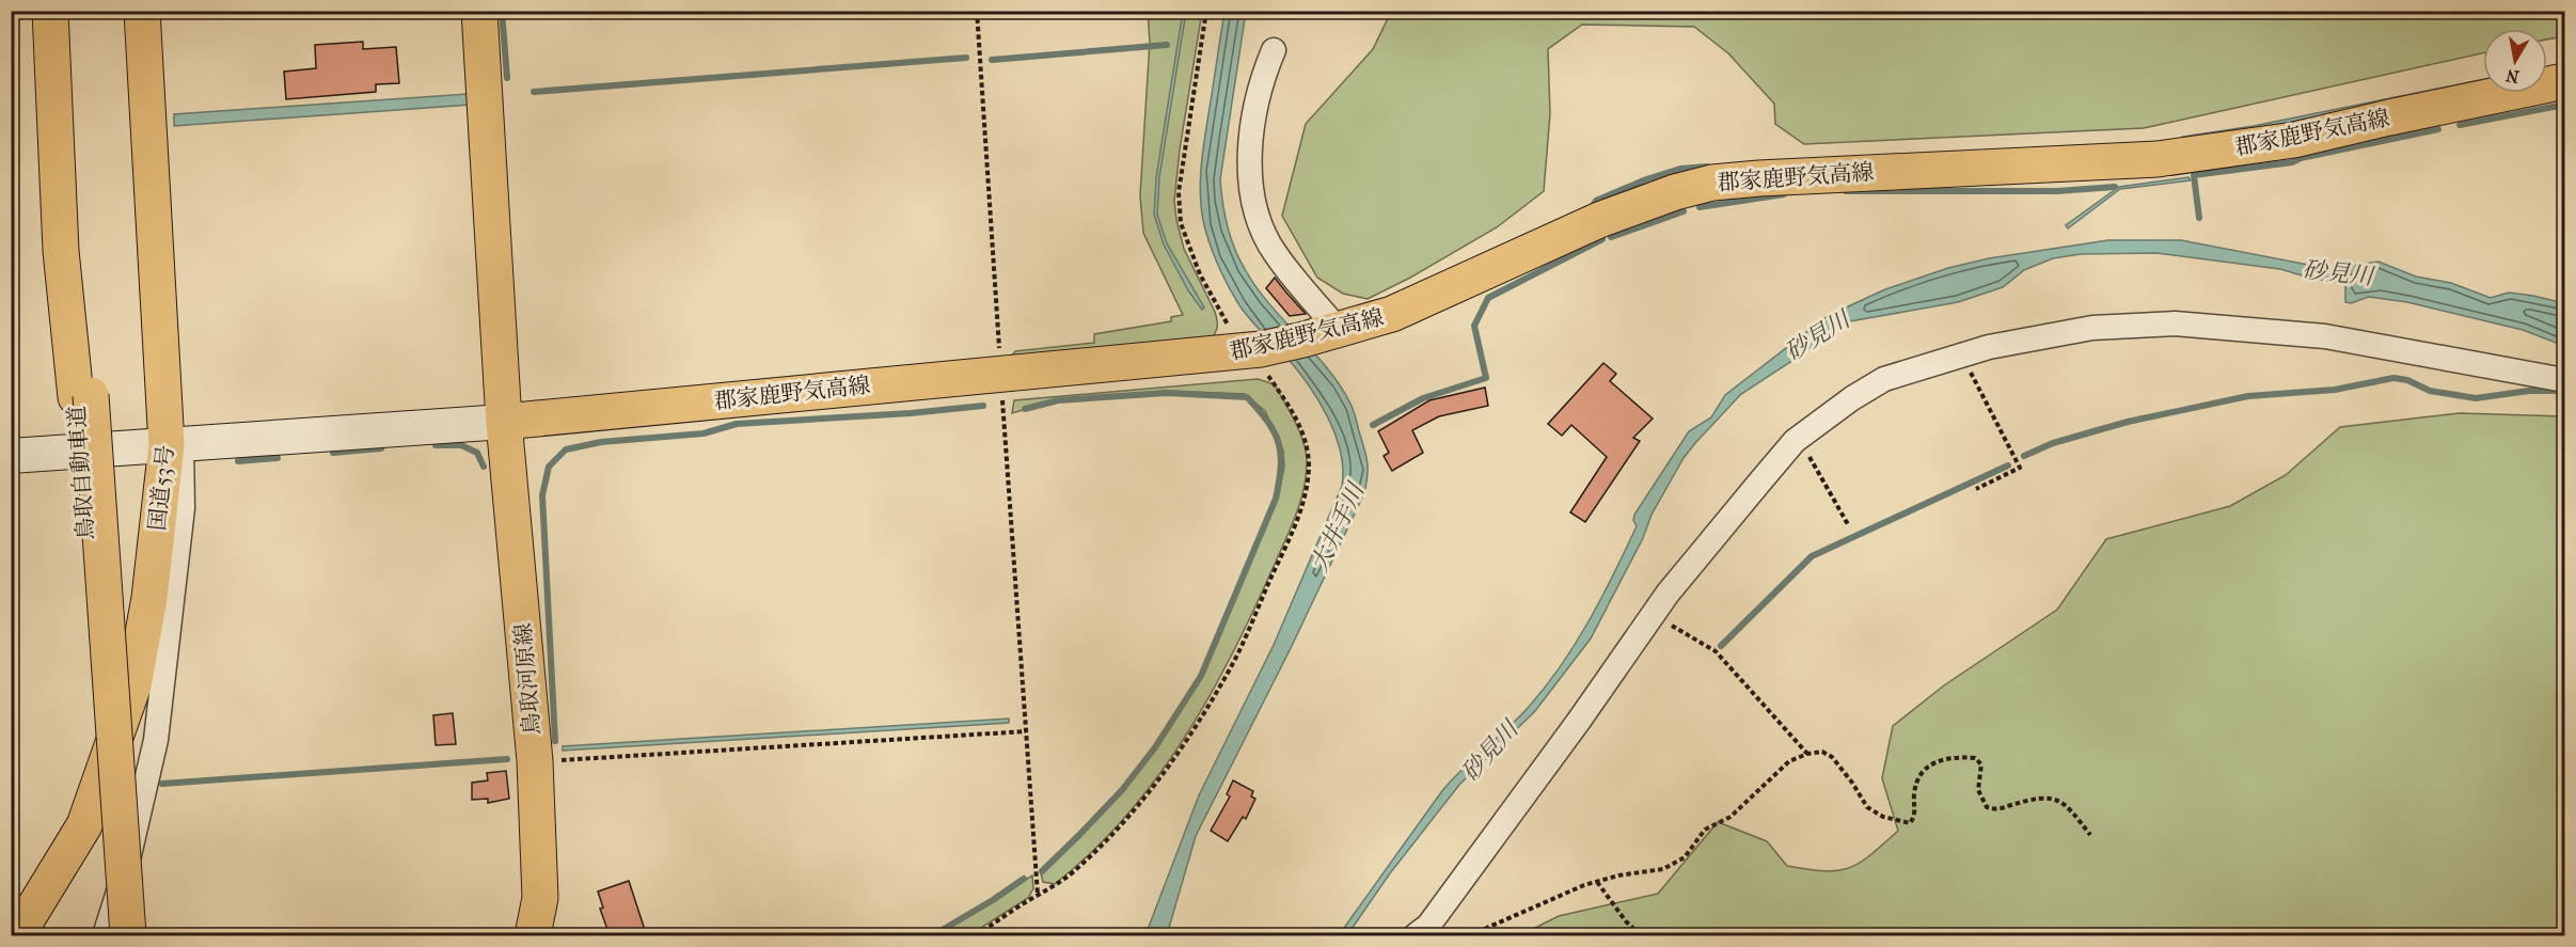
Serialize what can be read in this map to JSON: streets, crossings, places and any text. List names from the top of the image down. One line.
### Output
{"streets":{"main road":["郡家鹿野気高線","鳥取自動車道","国道53号","鳥取河原線"]},"crossings":[["郡家鹿野気高線","鳥取河原線"]],"water":["砂見川","大井手川"],"north":"bottom"}
